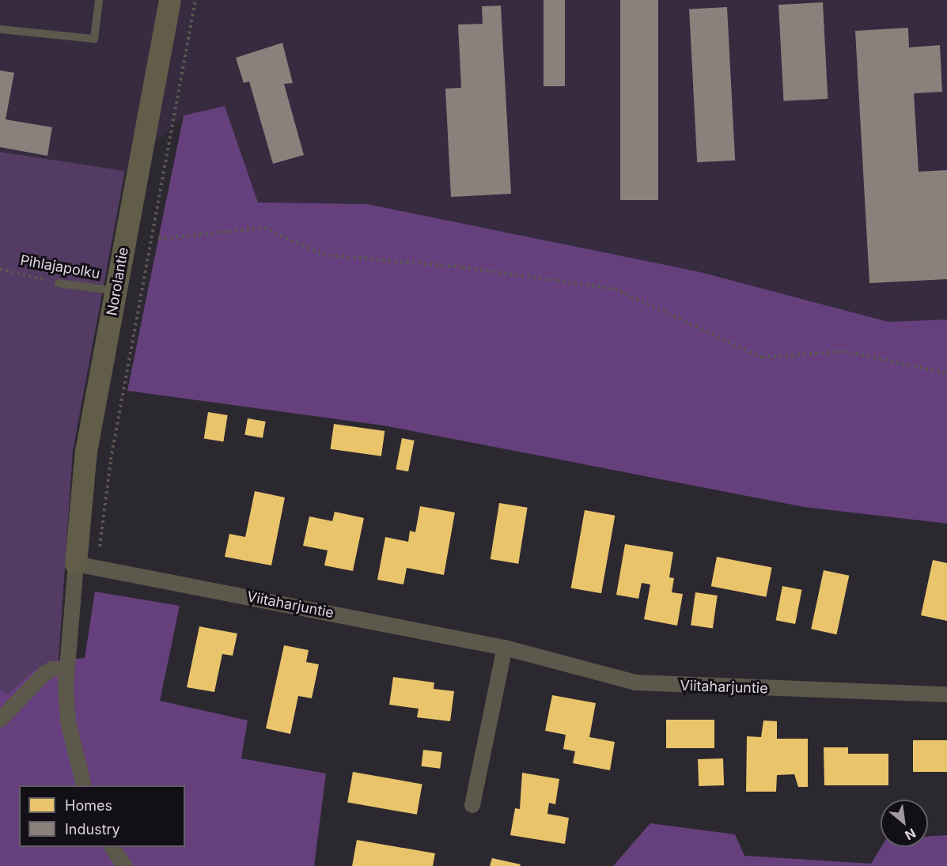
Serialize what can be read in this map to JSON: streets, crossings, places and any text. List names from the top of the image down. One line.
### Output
{"streets":{"street":["Norolantie","Viitaharjuntie"],"lane":["Pihlajapolku"]},"crossings":[["Pihlajapolku","Norolantie"],["Norolantie","Viitaharjuntie"]],"legend":["Homes","Industry"],"north":"bottom right"}
